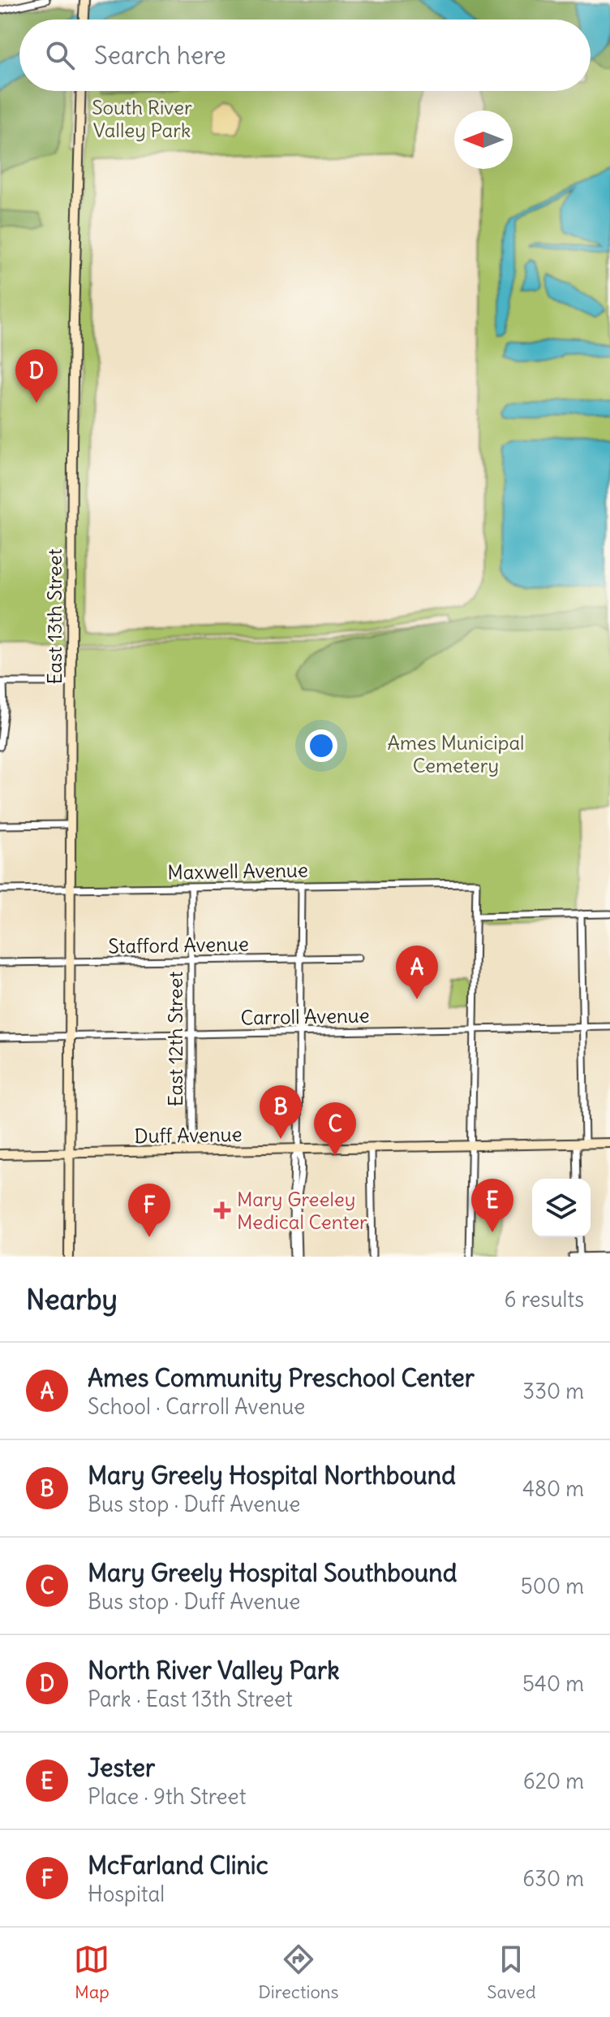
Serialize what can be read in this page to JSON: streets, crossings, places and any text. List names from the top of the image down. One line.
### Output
{"streets":{"main road":["East 13th Street","Duff Avenue"],"street":["Maxwell Avenue","Stafford Avenue","Carroll Avenue","East 12th Street"]},"crossings":[["East 13th Street","Maxwell Avenue"],["East 13th Street","Stafford Avenue"],["East 13th Street","Carroll Avenue"],["East 13th Street","Duff Avenue"],["Maxwell Avenue","East 12th Street"],["Stafford Avenue","East 12th Street"],["Carroll Avenue","East 12th Street"],["East 12th Street","Duff Avenue"]],"parks":["South River Valley Park","Ames Municipal Cemetery"],"places":{"health":["Mary Greeley Medical Center"]},"north":"left","page":{"search":"Search here","pins":["D","A","B","C","E","F"],"heading":["Nearby","6 results"],"list":[{"mark":"A","name":"Ames Community Preschool Center","note":"School · Carroll Avenue","value":"330 m"},{"mark":"B","name":"Mary Greely Hospital Northbound","note":"Bus stop · Duff Avenue","value":"480 m"},{"mark":"C","name":"Mary Greely Hospital Southbound","note":"Bus stop · Duff Avenue","value":"500 m"},{"mark":"D","name":"North River Valley Park","note":"Park · East 13th Street","value":"540 m"},{"mark":"E","name":"Jester","note":"Place · 9th Street","value":"620 m"},{"mark":"F","name":"McFarland Clinic","note":"Hospital","value":"630 m"}],"nav":["Map","Directions","Saved"]}}
